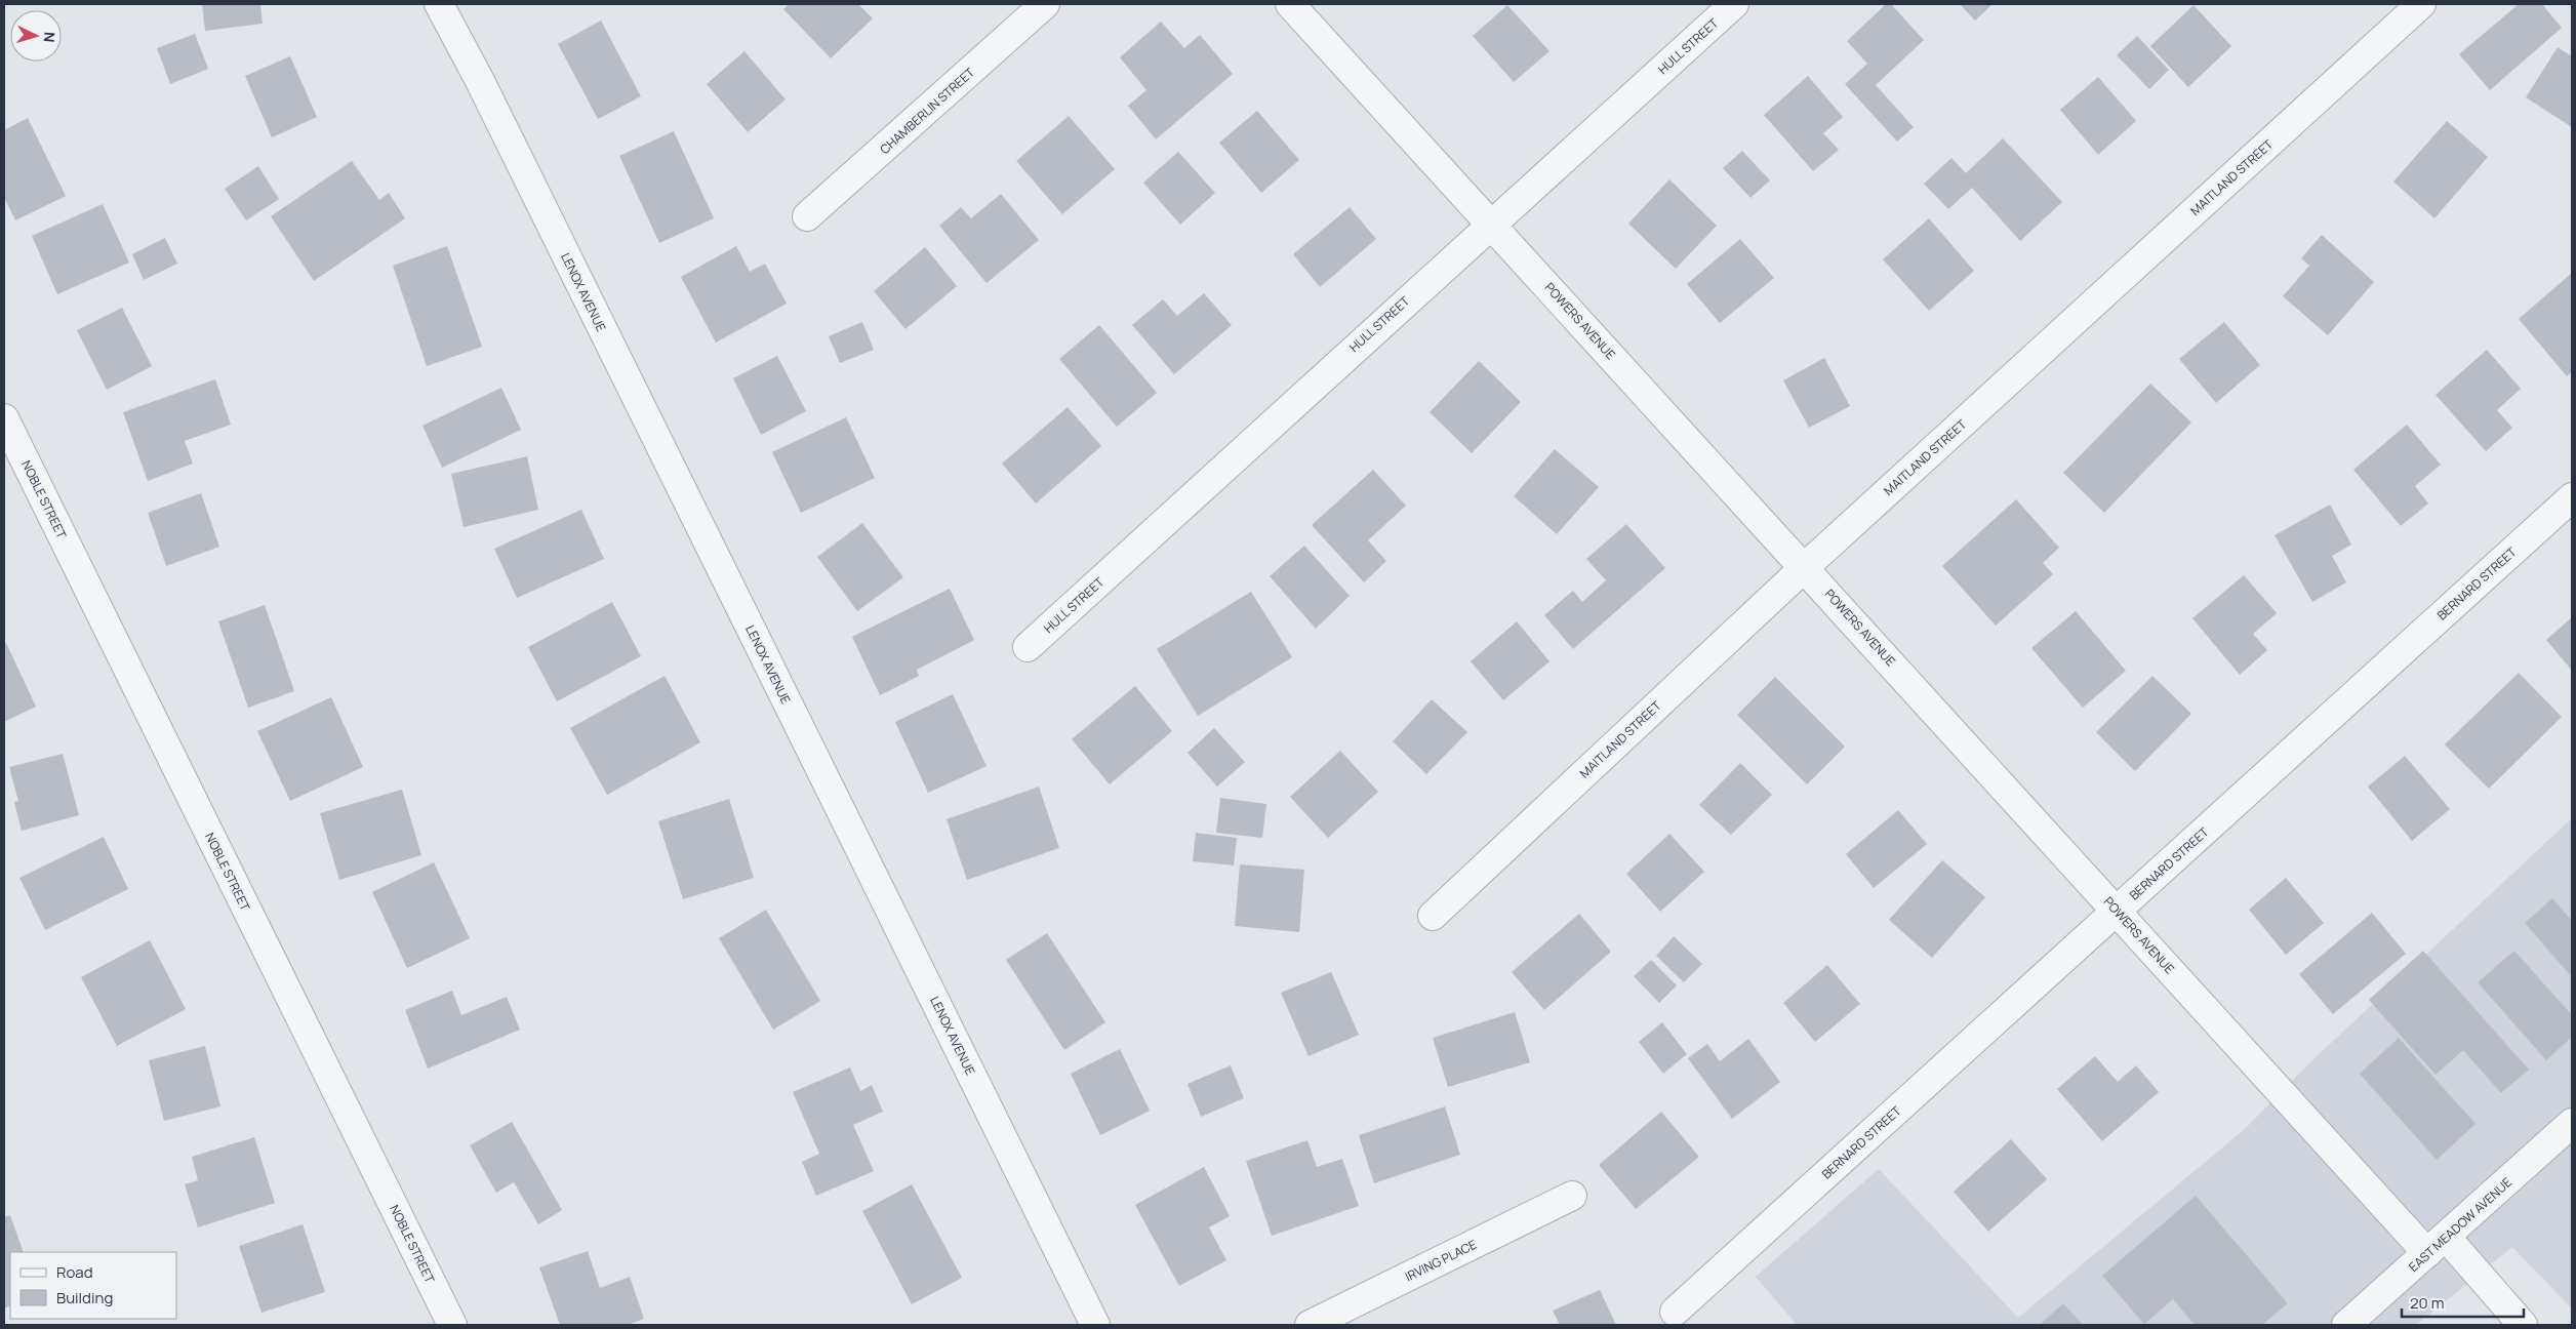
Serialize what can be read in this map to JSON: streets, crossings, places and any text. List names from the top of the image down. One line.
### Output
{"streets":{"street":["HULL STREET","CHAMBERLIN STREET","MAITLAND STREET","LENOX AVENUE","POWERS AVENUE","NOBLE STREET","BERNARD STREET","EAST MEADOW AVENUE","IRVING PLACE"]},"crossings":[["HULL STREET","POWERS AVENUE"],["MAITLAND STREET","POWERS AVENUE"],["POWERS AVENUE","BERNARD STREET"],["POWERS AVENUE","EAST MEADOW AVENUE"]],"legend":["Road","Building"],"scale_bar":"20 m","north":"right"}
